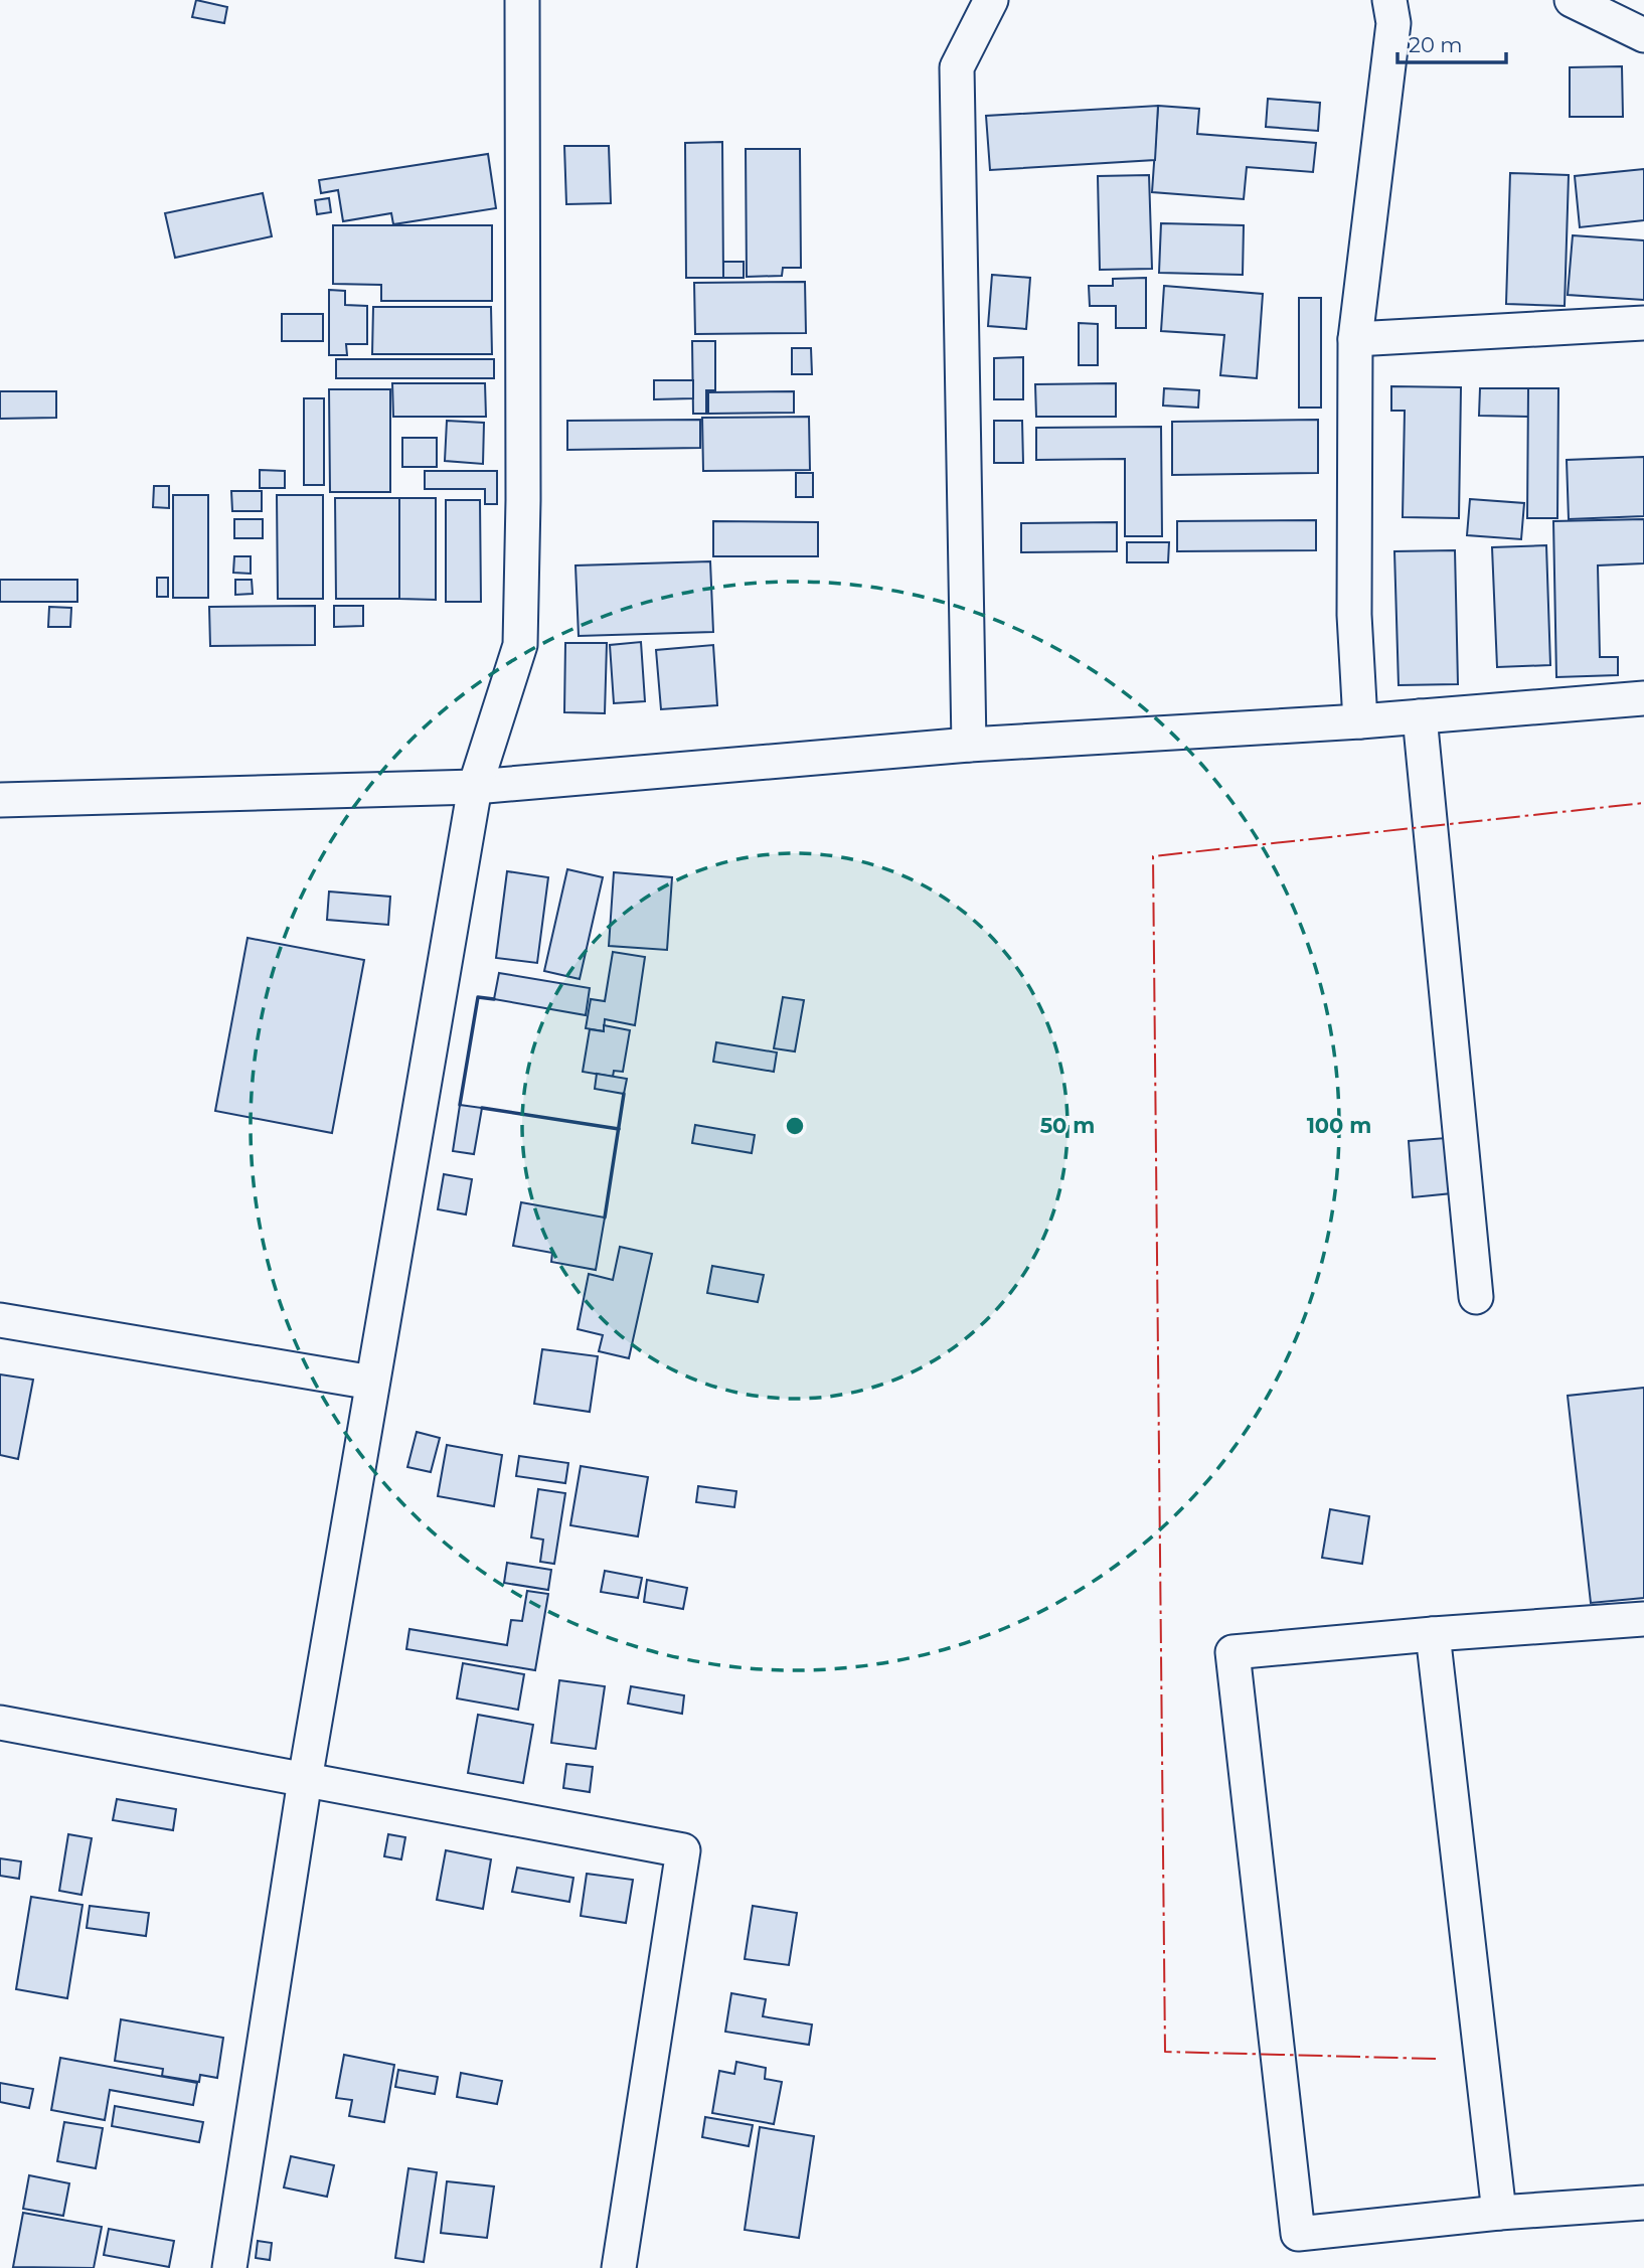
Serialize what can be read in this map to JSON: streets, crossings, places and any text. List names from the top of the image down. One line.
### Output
{"scale_bar":"20 m","rings":["50 m","100 m"]}
